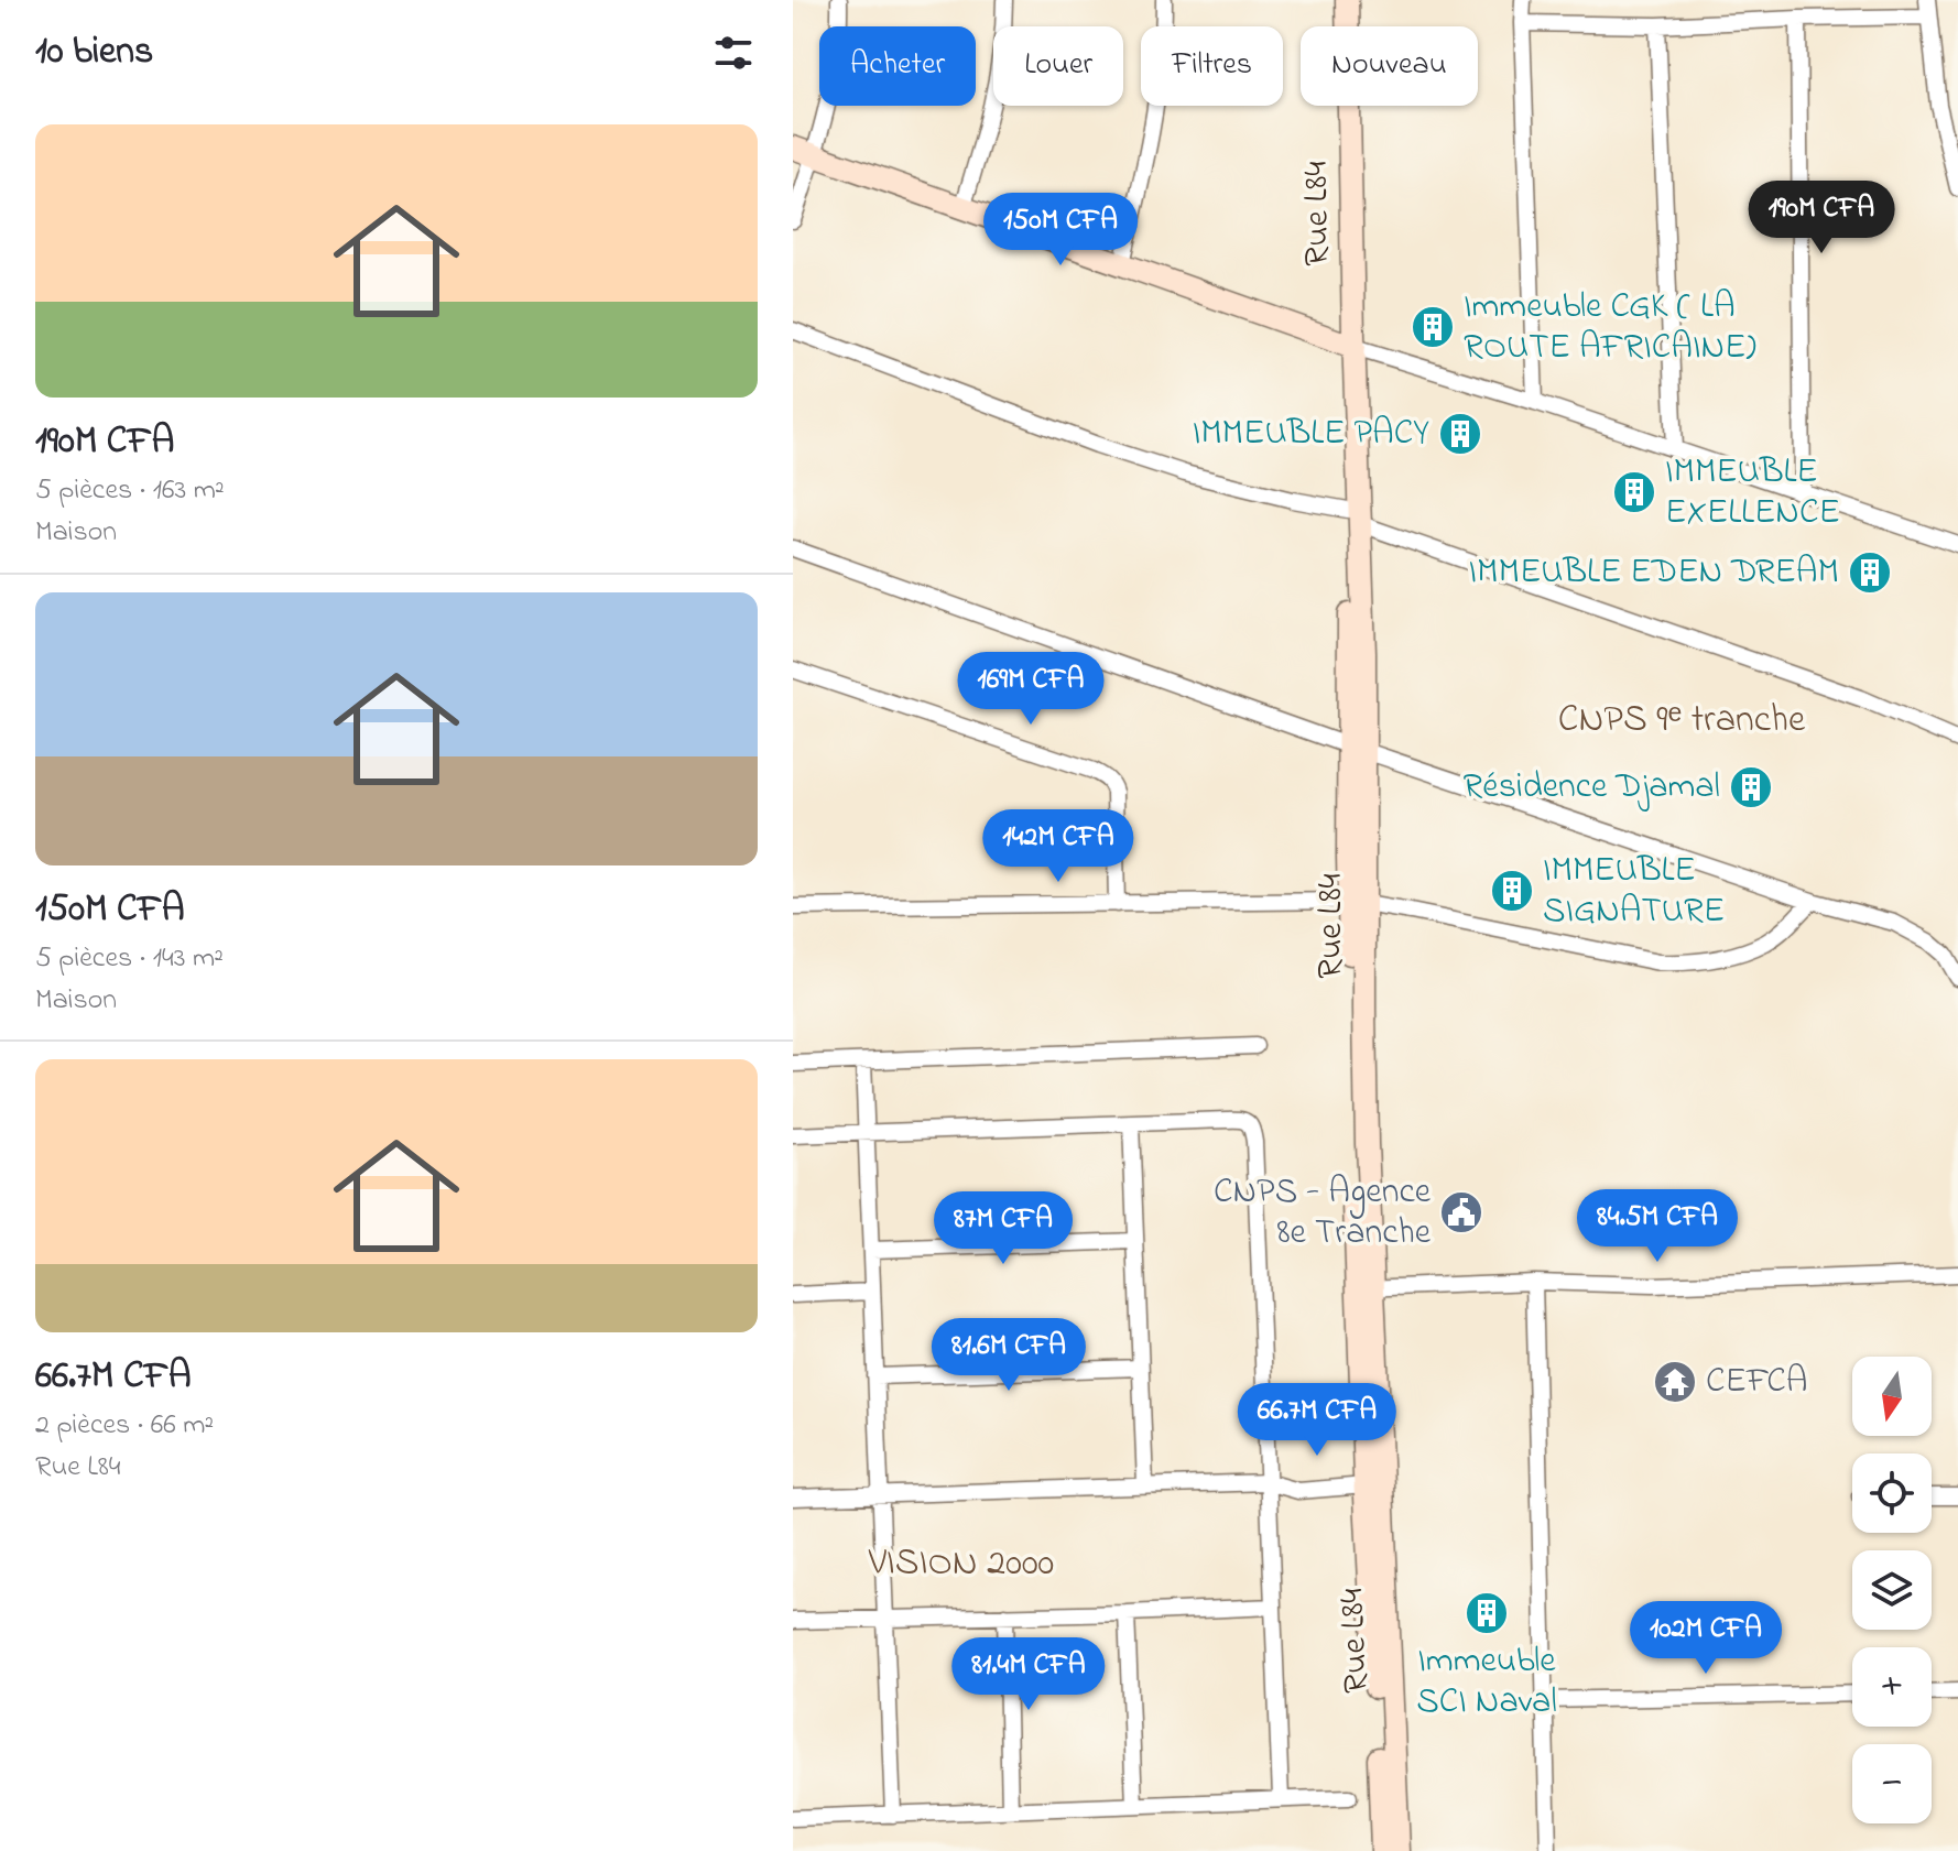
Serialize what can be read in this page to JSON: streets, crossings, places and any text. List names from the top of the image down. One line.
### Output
{"streets":{"street":["Rue L84"]},"districts":["CNPS 9ᵉ tranche","VISION 2000"],"places":{"building":["Immeuble CGK ( LA ROUTE AFRICAINE)","IMMEUBLE PACY","IMMEUBLE EXELLENCE","IMMEUBLE EDEN DREAM","Résidence Djamal","IMMEUBLE SIGNATURE","Immeuble SCI Naval"],"public building":["CNPS - Agence 8e Tranche"],"temple":["CEFCA"]},"north":"bottom","page":{"heading":"10 biens","chip":["Acheter","Louer","Filtres","Nouveau"],"list":[{"name":"190M CFA","note":"5 pièces · 163 m² · Maison"},{"name":"150M CFA","note":"5 pièces · 143 m² · Maison"},{"name":"66.7M CFA","note":"2 pièces · 66 m² · Rue L84"}],"price":["190M CFA","150M CFA","169M CFA","142M CFA","84.5M CFA","87M CFA","81.6M CFA","66.7M CFA","102M CFA","81.4M CFA"],"map_buttons":["+","−"]}}
